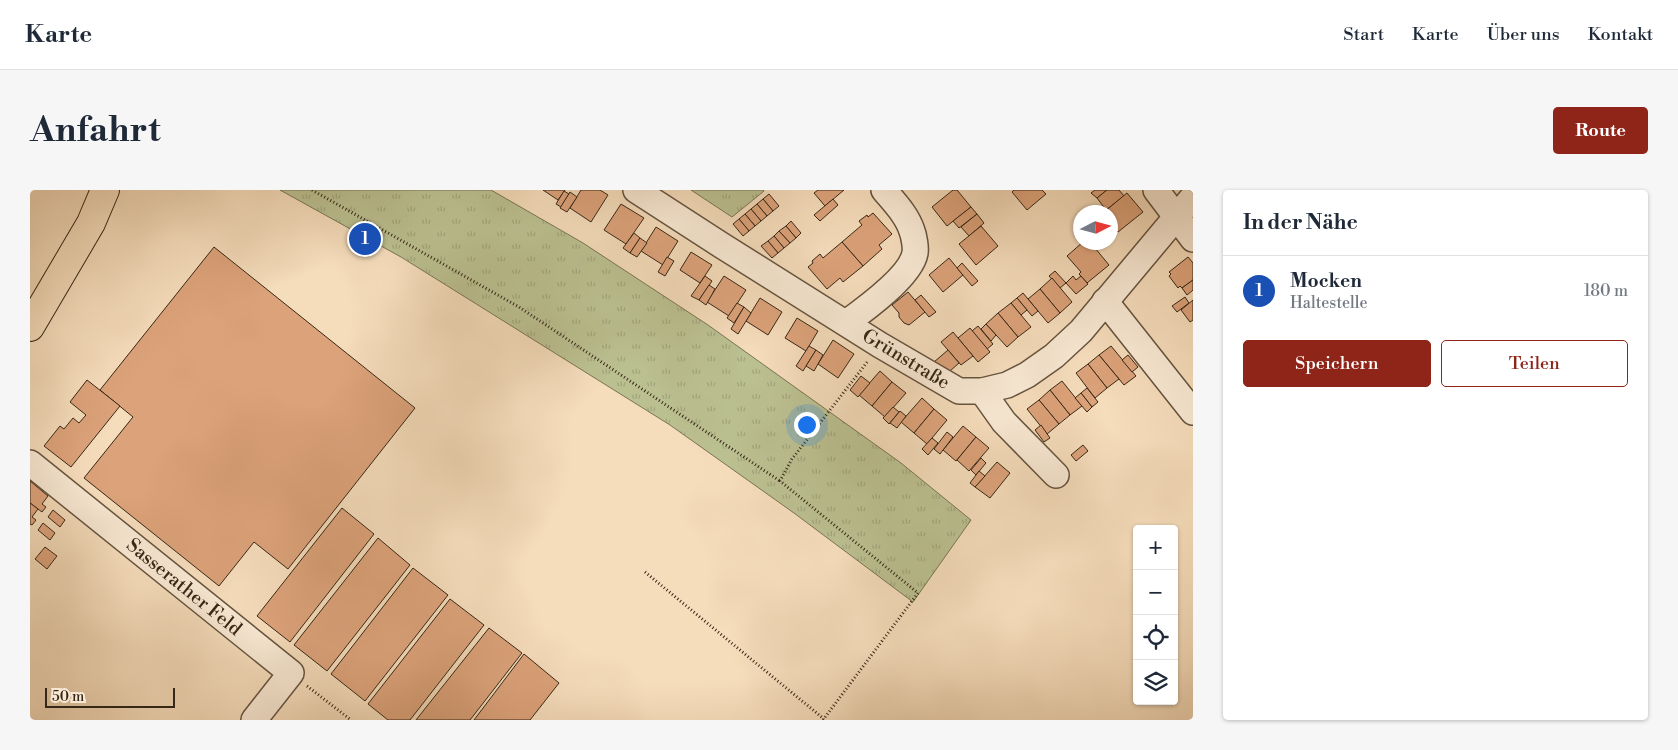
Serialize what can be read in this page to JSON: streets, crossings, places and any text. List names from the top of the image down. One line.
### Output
{"streets":{"street":["Grünstraße","Sasserather Feld"]},"scale_bar":"50 m","north":"right","page":{"header":"Karte","nav":["Start","Karte","Über uns","Kontakt"],"buttons":["Route",["Speichern","Teilen"]],"title":"Anfahrt","heading":"In der Nähe","pins":"1","list":[{"mark":"1","name":"Mocken","note":"Haltestelle","value":"180 m"}],"map_buttons":["+","−"],"scale":"50 m"}}
